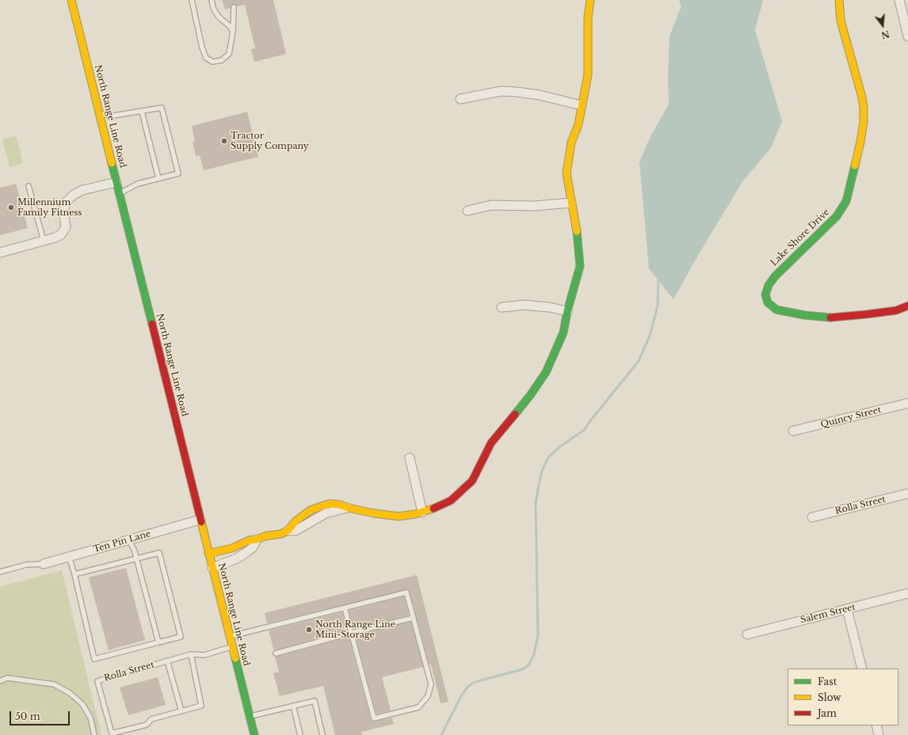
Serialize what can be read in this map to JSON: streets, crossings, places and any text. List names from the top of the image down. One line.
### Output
{"streets":{"street":["North Range Line Road","Lake Shore Drive","Quincy Street","Rolla Street","Ten Pin Lane","Salem Street"]},"crossings":[["North Range Line Road","Rolla Street"],["North Range Line Road","Ten Pin Lane"]],"places":["Tractor Supply Company","Millennium Family Fitness","North Range Line Mini-Storage"],"legend":["Fast","Slow","Jam"],"scale_bar":"50 m","north":"bottom"}
